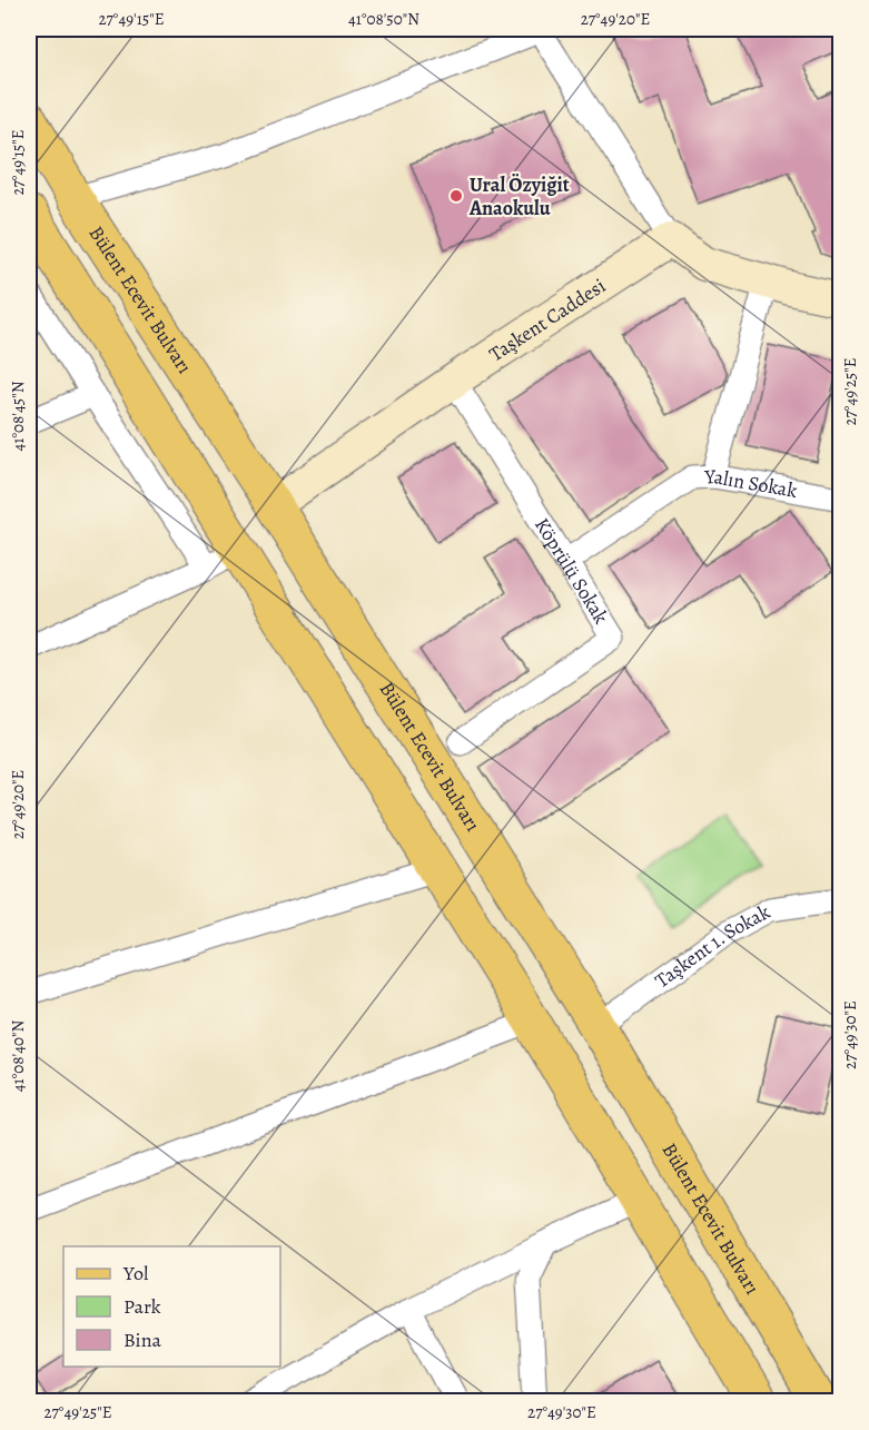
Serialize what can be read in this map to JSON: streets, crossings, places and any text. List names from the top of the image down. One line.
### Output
{"streets":{"main road":["Bülent Ecevit Bulvarı"],"street":["Taşkent Caddesi","Yalın Sokak","Köprülü Sokak","Taşkent 1. Sokak"]},"crossings":[["Bülent Ecevit Bulvarı","Taşkent Caddesi"],["Bülent Ecevit Bulvarı","Taşkent 1. Sokak"],["Taşkent Caddesi","Köprülü Sokak"],["Yalın Sokak","Köprülü Sokak"]],"places":["Ural Özyiğit Anaokulu"],"legend":["Yol","Park","Bina"],"coordinates":["27°49'15\"E","41°08'50\"N","27°49'20\"E","27°49'25\"E","41°08'45\"N","27°49'30\"E","41°08'40\"N"]}
